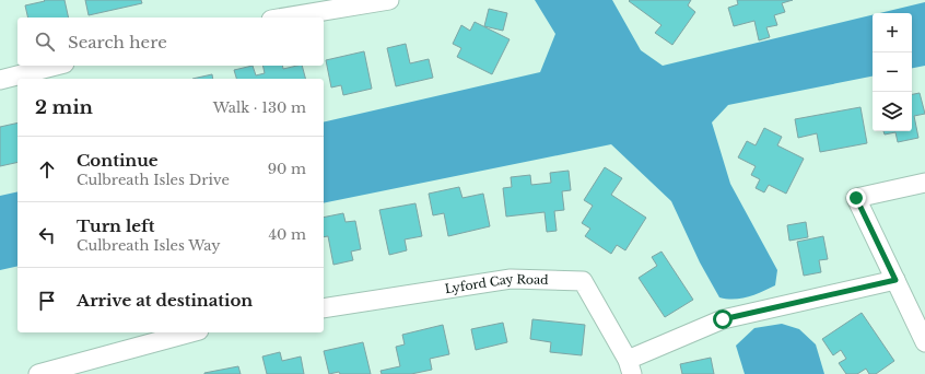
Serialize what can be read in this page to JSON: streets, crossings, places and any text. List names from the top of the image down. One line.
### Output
{"streets":{"street":["Lyford Cay Road"]},"page":{"map_buttons":["+","−"],"search":"Search here","heading":["2 min","Walk · 130 m"],"list":[["Continue","Culbreath Isles Drive","90 m"],["Turn left","Culbreath Isles Way","40 m"],"Arrive at destination"]}}
